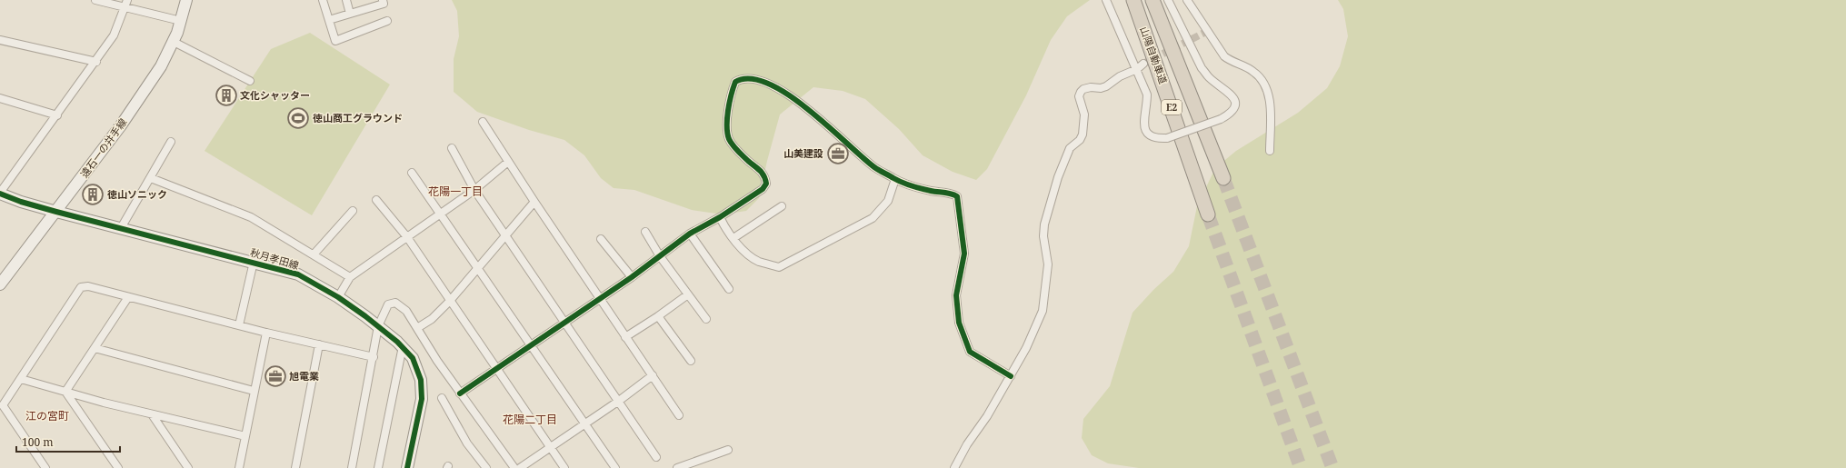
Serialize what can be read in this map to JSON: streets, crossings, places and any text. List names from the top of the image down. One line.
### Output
{"streets":{"highway":["山陽自動車道","E2"],"street":["遠石一の井手線","秋月孝田線"]},"crossings":[["遠石一の井手線","秋月孝田線"]],"districts":["花陽一丁目","江の宮町","花陽二丁目"],"places":{"building":["文化シャッター","徳山ソニック"],"sports":["徳山商工グラウンド"],"office":["山美建設","旭電業"]},"scale_bar":"100 m"}
